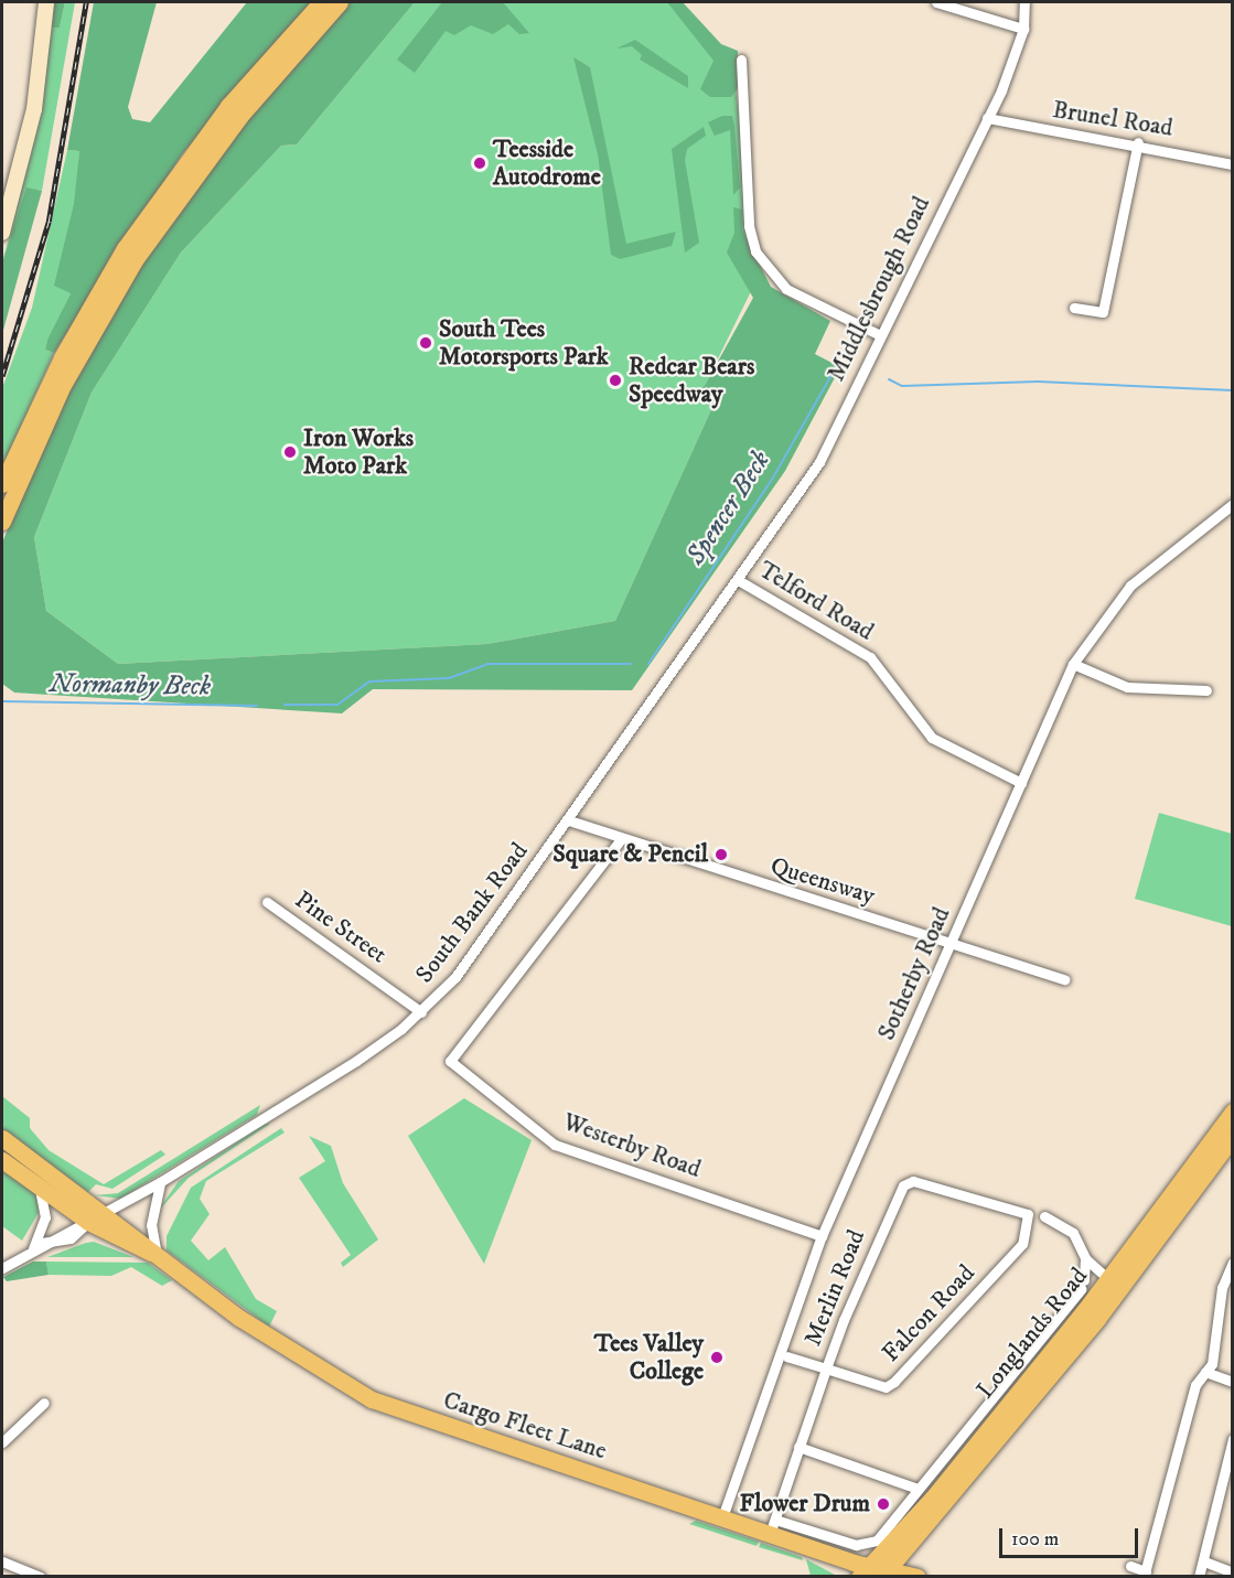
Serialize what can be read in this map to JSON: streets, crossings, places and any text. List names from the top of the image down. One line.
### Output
{"streets":{"main road":["Longlands Road","Cargo Fleet Lane"],"street":["Brunel Road","Middlesbrough Road","Telford Road","Queensway","South Bank Road","Pine Street","Sotherby Road","Westerby Road","Merlin Road","Falcon Road"]},"crossings":[["Brunel Road","Middlesbrough Road"],["Middlesbrough Road","Telford Road"],["Middlesbrough Road","South Bank Road"],["Telford Road","South Bank Road"],["Telford Road","Sotherby Road"],["Queensway","South Bank Road"],["Queensway","Sotherby Road"],["Queensway","Westerby Road"],["South Bank Road","Pine Street"],["South Bank Road","Cargo Fleet Lane"],["Sotherby Road","Westerby Road"],["Sotherby Road","Cargo Fleet Lane"],["Merlin Road","Falcon Road"],["Merlin Road","Cargo Fleet Lane"],["Longlands Road","Cargo Fleet Lane"]],"water":["Spencer Beck","Normanby Beck"],"places":["Teesside Autodrome","South Tees Motorsports Park","Redcar Bears Speedway","Iron Works Moto Park","Square & Pencil","Tees Valley College","Flower Drum"],"scale_bar":"100 m"}
